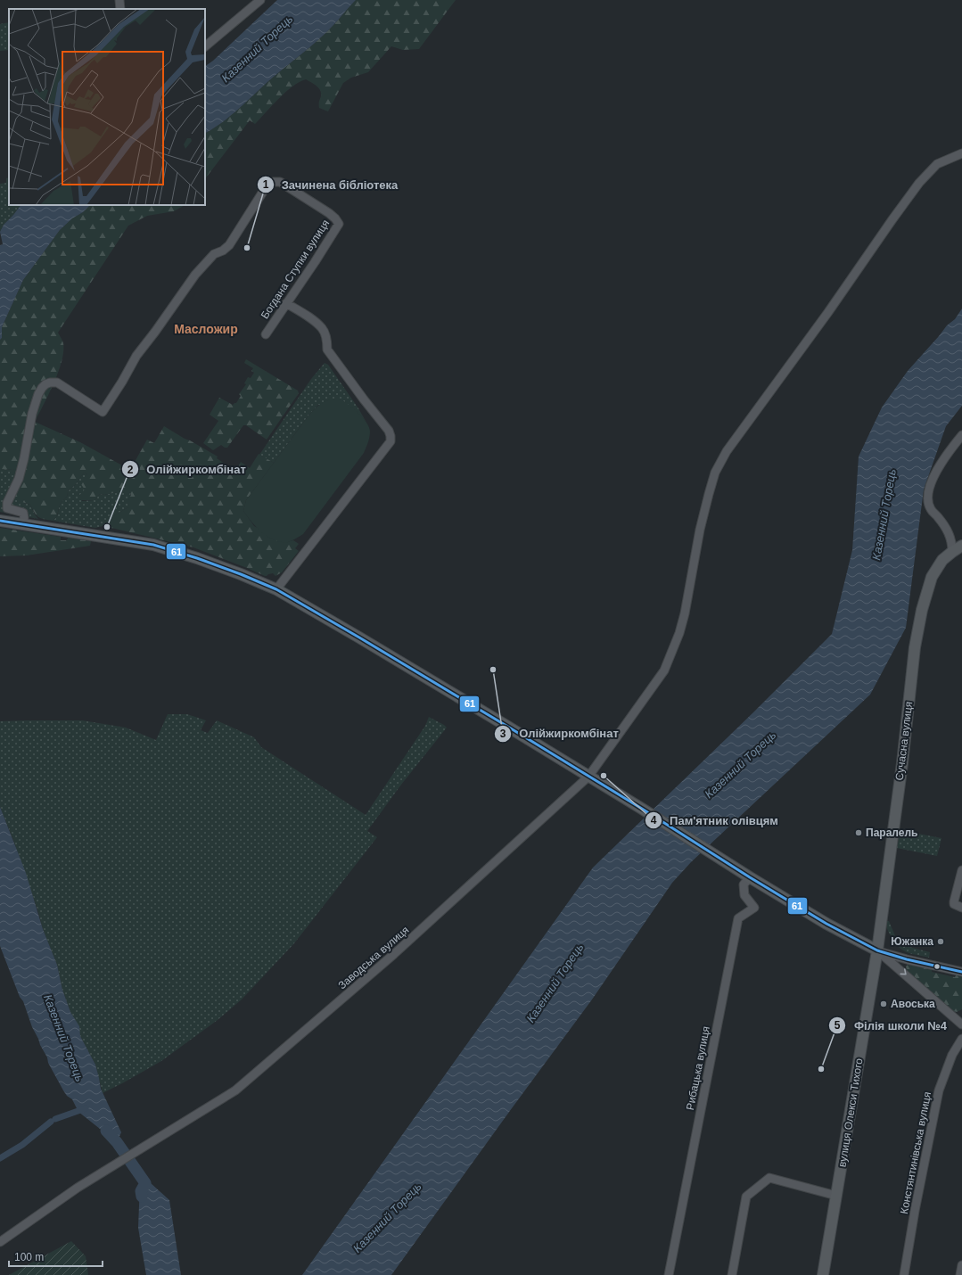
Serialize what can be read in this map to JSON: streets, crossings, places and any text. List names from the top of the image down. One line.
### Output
{"streets":{"main road":["Сучасна вулиця","вулиця Олекси Тихого"],"street":["Богдана Ступки вулиця","Заводська вулиця","Рибацька вулиця","Констянтинівська вулиця"]},"crossings":[["Сучасна вулиця","вулиця Олекси Тихого"]],"districts":["Масложир"],"water":["Казенний Торець"],"places":["Зачинена бібліотека","Олійжиркомбінат","Олійжиркомбiнат","Пам'ятник олівцям","Паралель","Южанка","Авоська","Філія школи №4"],"lines":["transit line 61"],"scale_bar":"100 m"}
